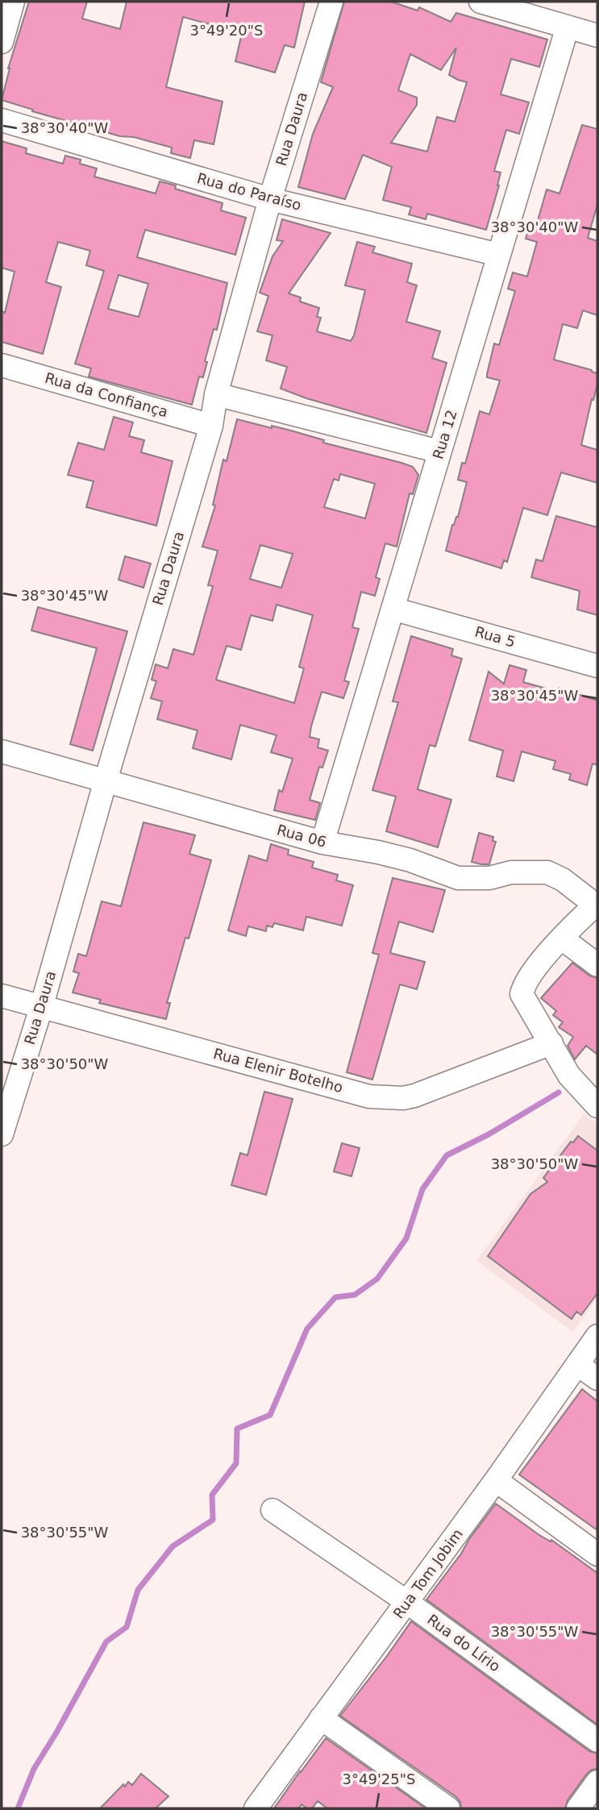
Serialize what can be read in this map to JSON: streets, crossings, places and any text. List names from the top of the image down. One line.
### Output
{"streets":{"street":["Rua Daura","Rua do Paraíso","Rua da Confiança","Rua 12","Rua 5","Rua 06","Rua Elenir Botelho","Rua Tom Jobim","Rua do Lírio"]},"crossings":[["Rua Daura","Rua do Paraíso"],["Rua Daura","Rua da Confiança"],["Rua Daura","Rua 06"],["Rua Daura","Rua Elenir Botelho"],["Rua do Paraíso","Rua 12"],["Rua 12","Rua 5"],["Rua 12","Rua 06"],["Rua Tom Jobim","Rua do Lírio"]],"coordinates":["3°49'20\"S","38°30'40\"W","38°30'45\"W","38°30'50\"W","38°30'55\"W","3°49'25\"S"]}
